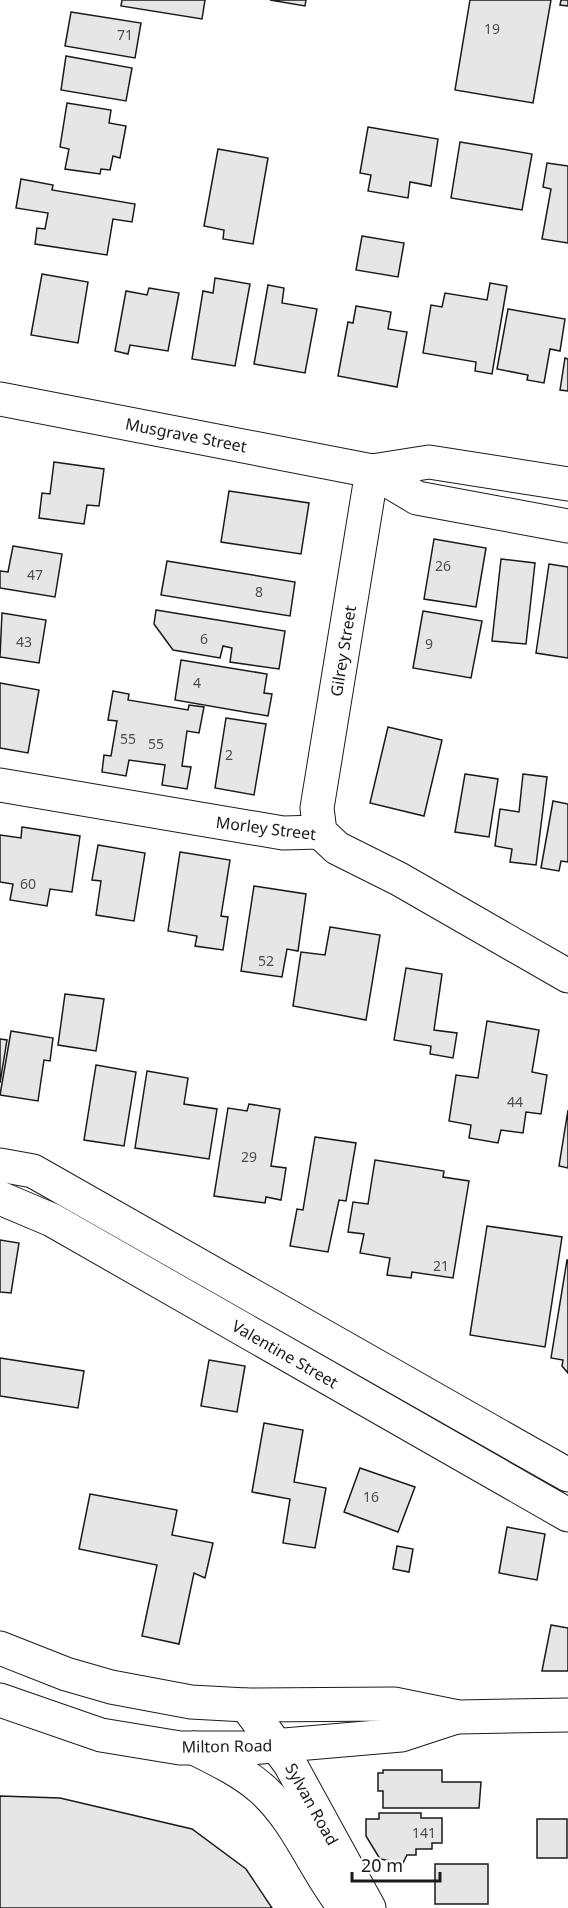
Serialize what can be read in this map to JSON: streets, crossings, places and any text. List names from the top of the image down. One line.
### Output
{"streets":{"street":["Musgrave Street","Gilrey Street","Morley Street","Valentine Street","Milton Road","Sylvan Road"]},"crossings":[["Musgrave Street","Gilrey Street"],["Gilrey Street","Morley Street"],["Milton Road","Sylvan Road"]],"house_numbers":["19","71","26","47","8","6","43","9","4","55","55","2","60","52","44","29","21","16","141"],"scale_bar":"20 m"}
